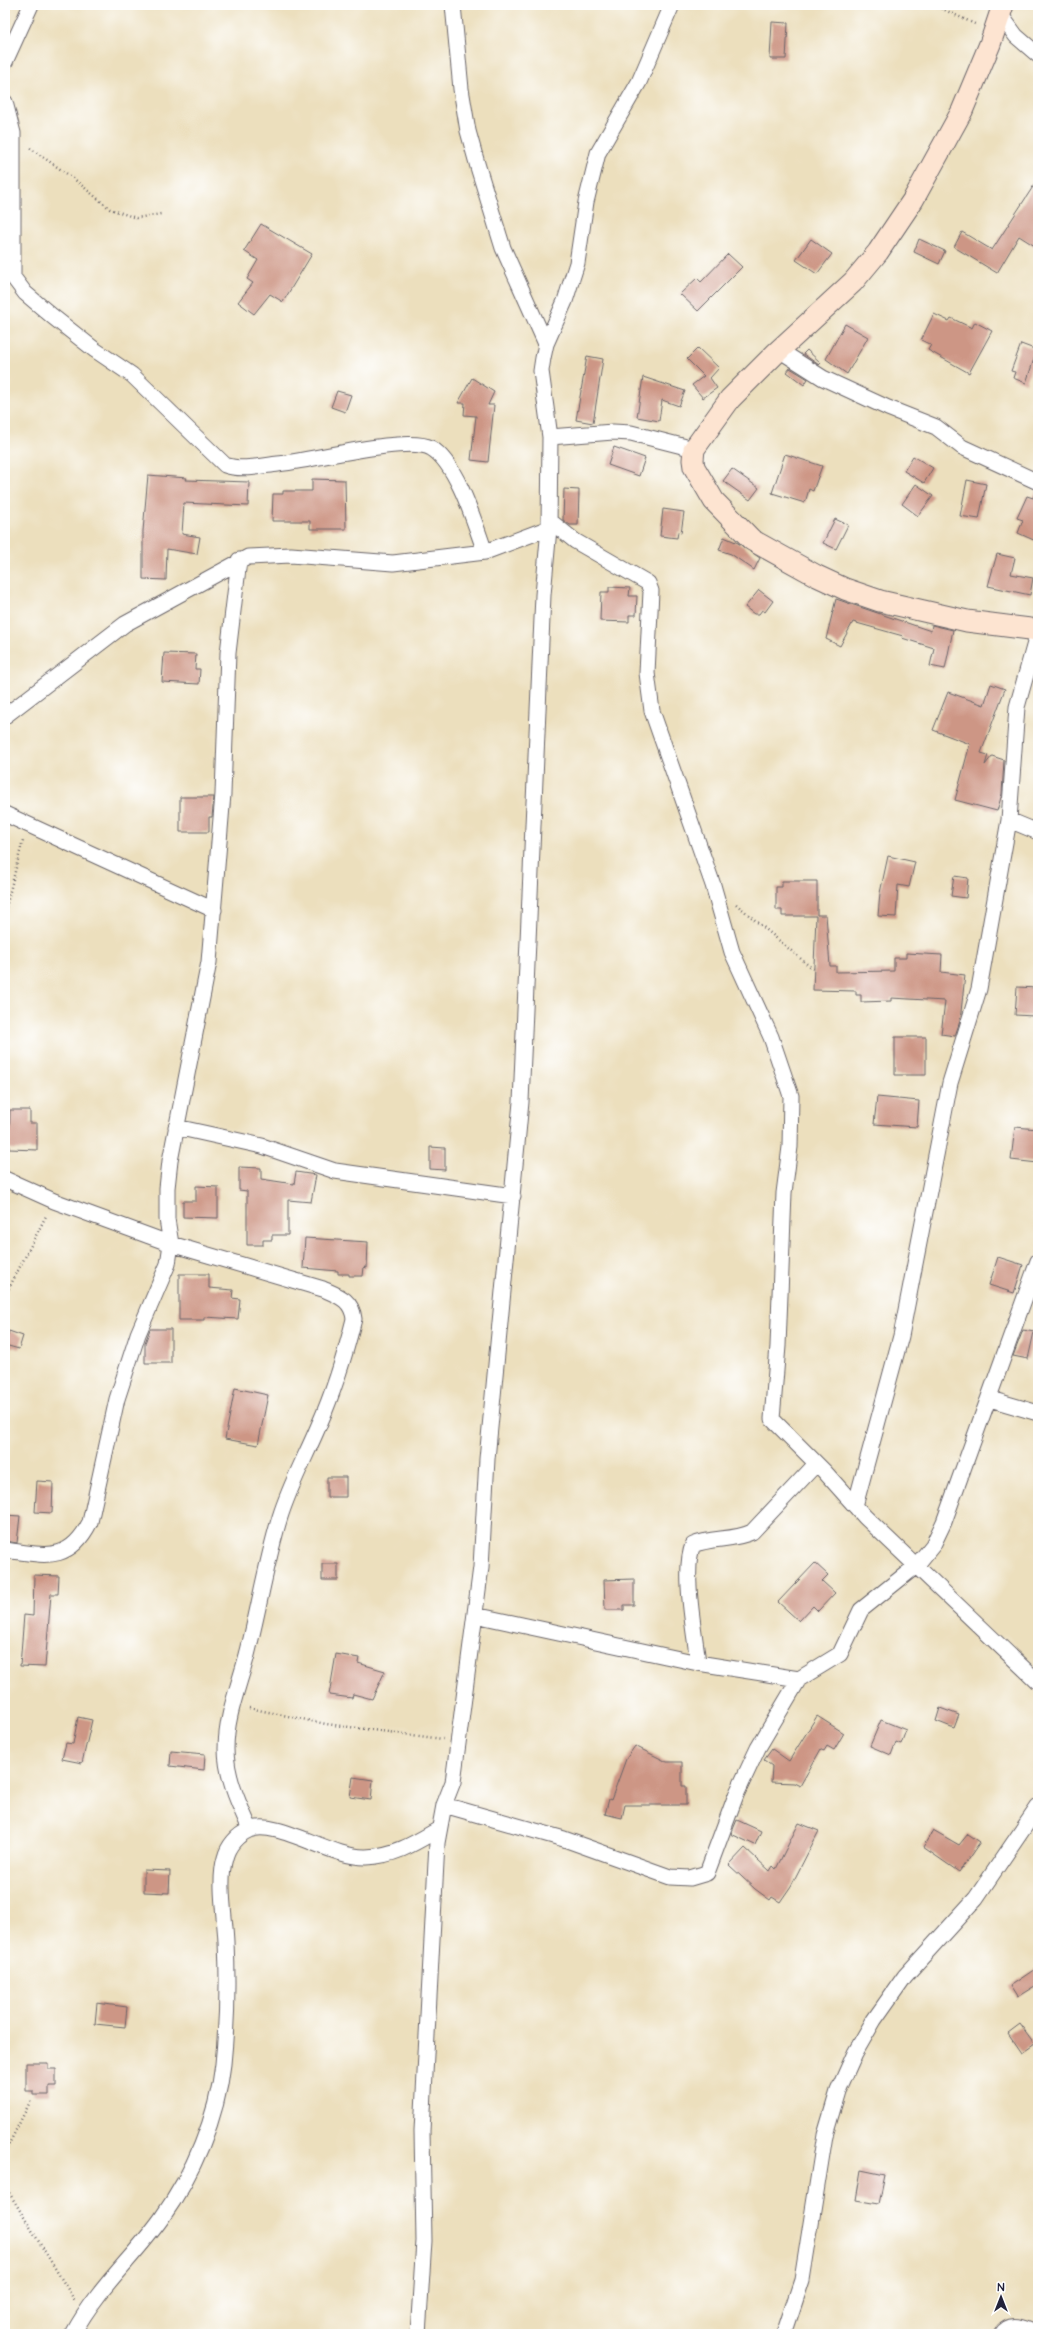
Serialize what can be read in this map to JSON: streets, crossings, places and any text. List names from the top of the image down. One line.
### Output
{"north":"top"}
